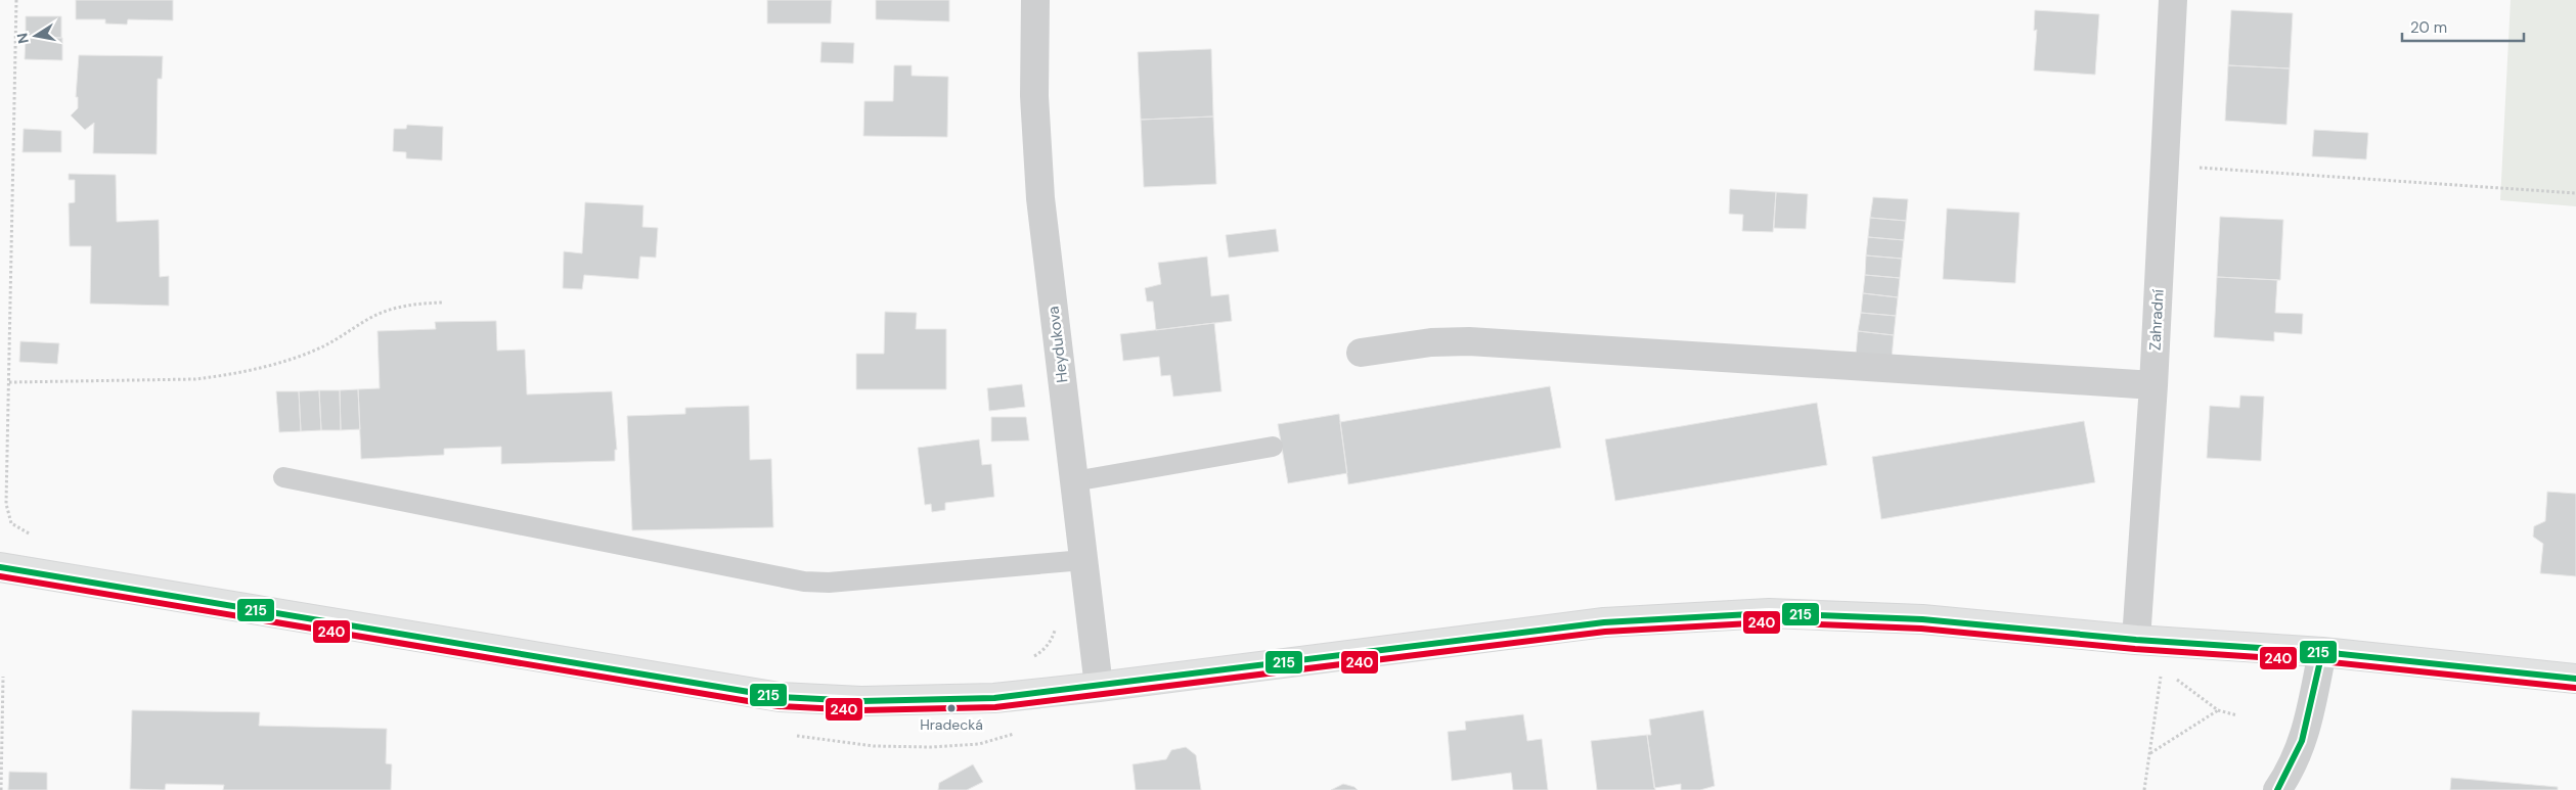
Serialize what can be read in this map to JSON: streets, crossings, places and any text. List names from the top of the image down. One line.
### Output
{"streets":{"street":["Zahradní","Heydukova"]},"places":["Hradecká"],"lines":["transit line 215","transit line 240"],"scale_bar":"20 m","north":"left"}
